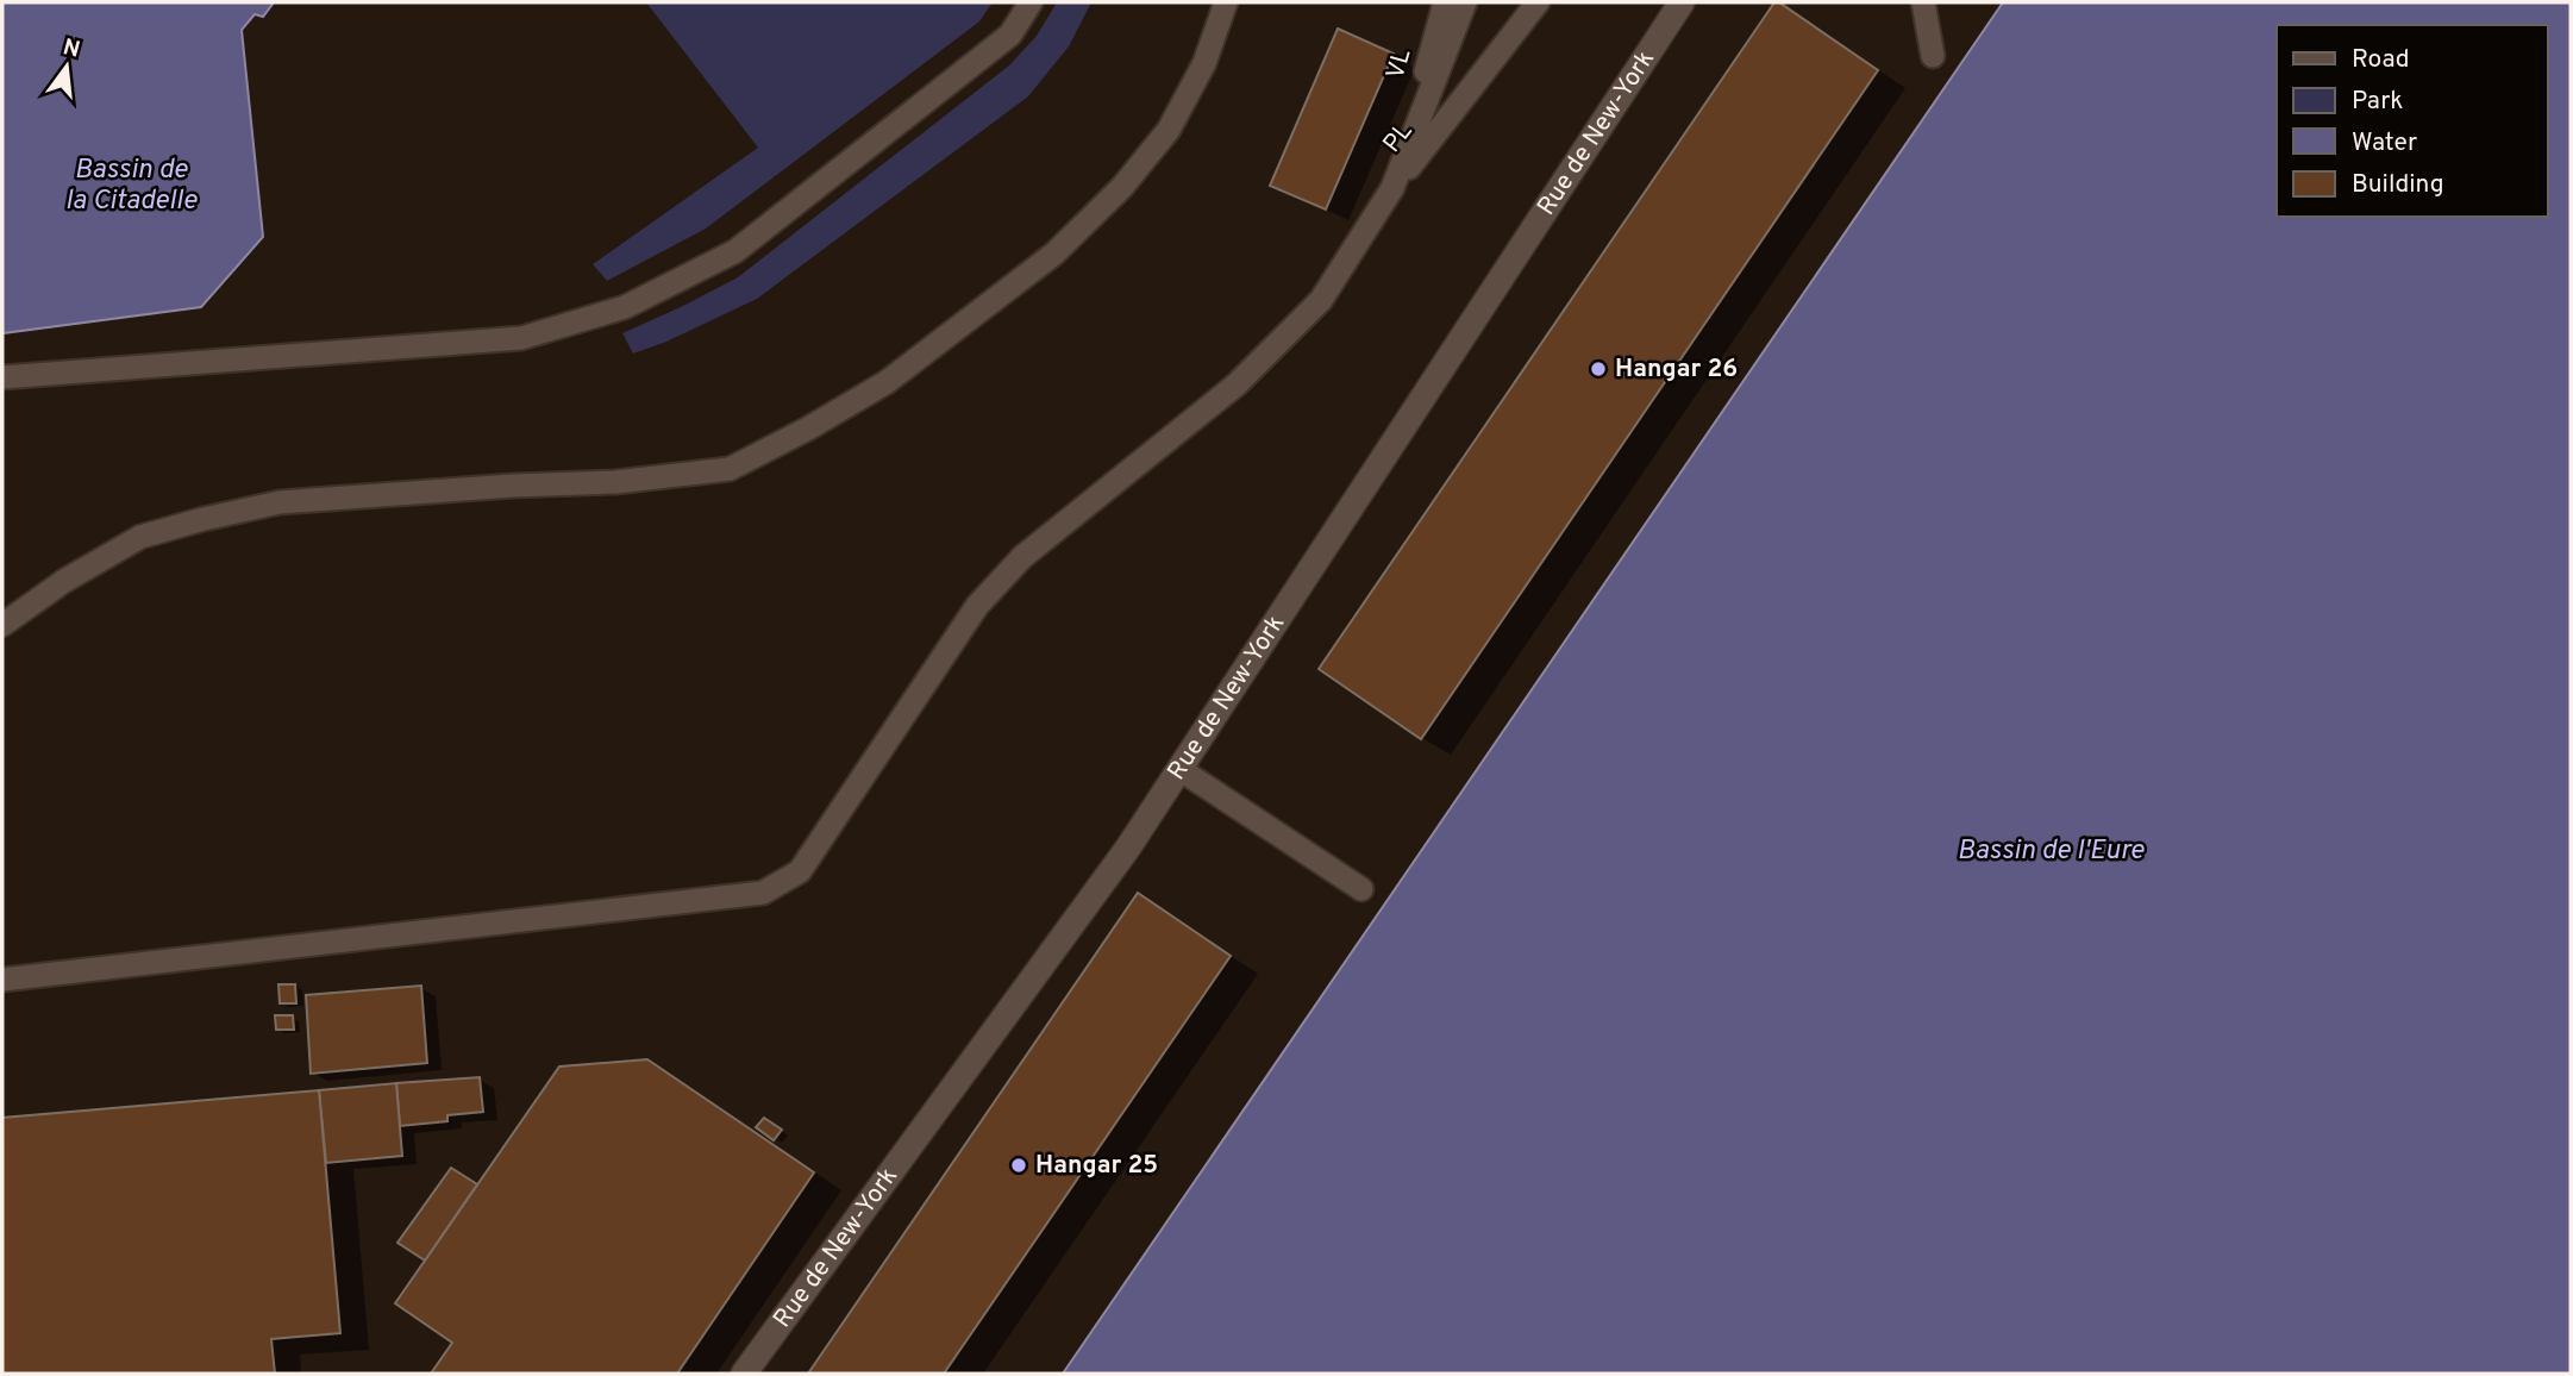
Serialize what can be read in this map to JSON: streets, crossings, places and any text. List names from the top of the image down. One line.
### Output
{"streets":{"street":["Rue de New-York"],"lane":["VL","PL"]},"crossings":[["VL","PL"]],"water":["Bassin de la Citadelle","Bassin de l'Eure"],"places":["Hangar 26","Hangar 25"],"legend":["Road","Park","Water","Building"],"north":"top"}
